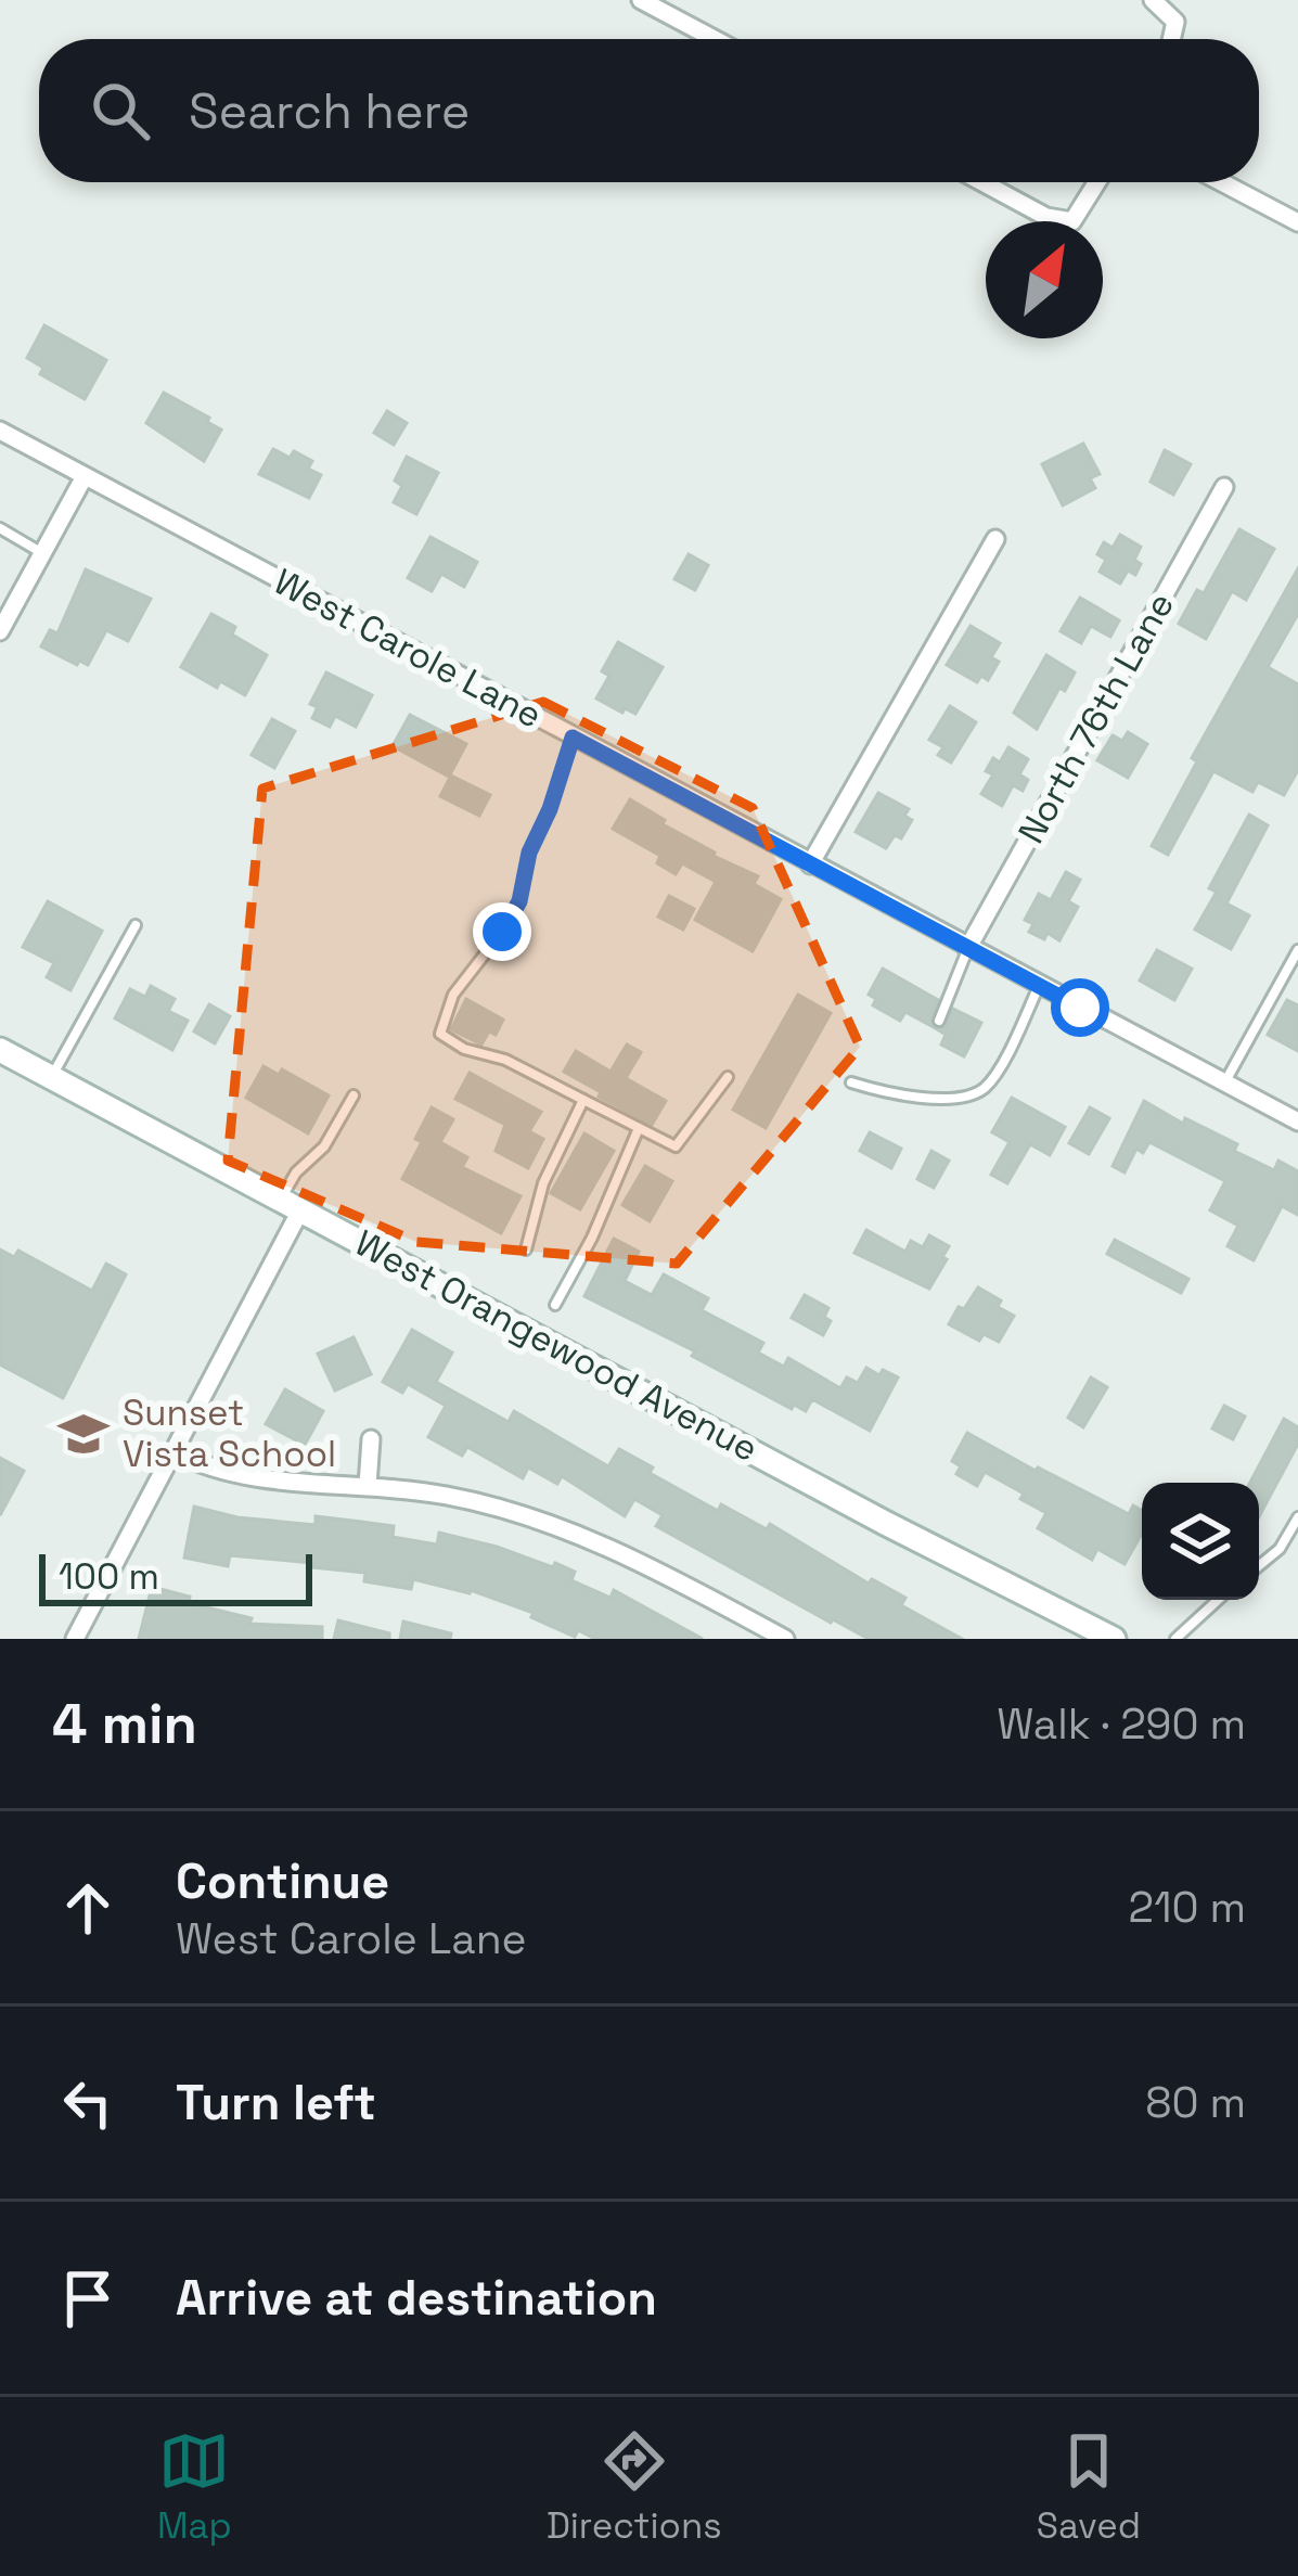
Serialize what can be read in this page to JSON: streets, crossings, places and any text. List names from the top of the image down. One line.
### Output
{"streets":{"street":["West Carole Lane","North 76th Lane","West Orangewood Avenue"]},"crossings":[["West Carole Lane","North 76th Lane"]],"places":{"school or university":["Sunset Vista School"]},"scale_bar":"100 m","north":"top right","page":{"search":"Search here","scale":"100 m","heading":["4 min","Walk · 290 m"],"list":[["Continue","West Carole Lane","210 m"],["Turn left","80 m"],"Arrive at destination"],"nav":["Map","Directions","Saved"]}}
